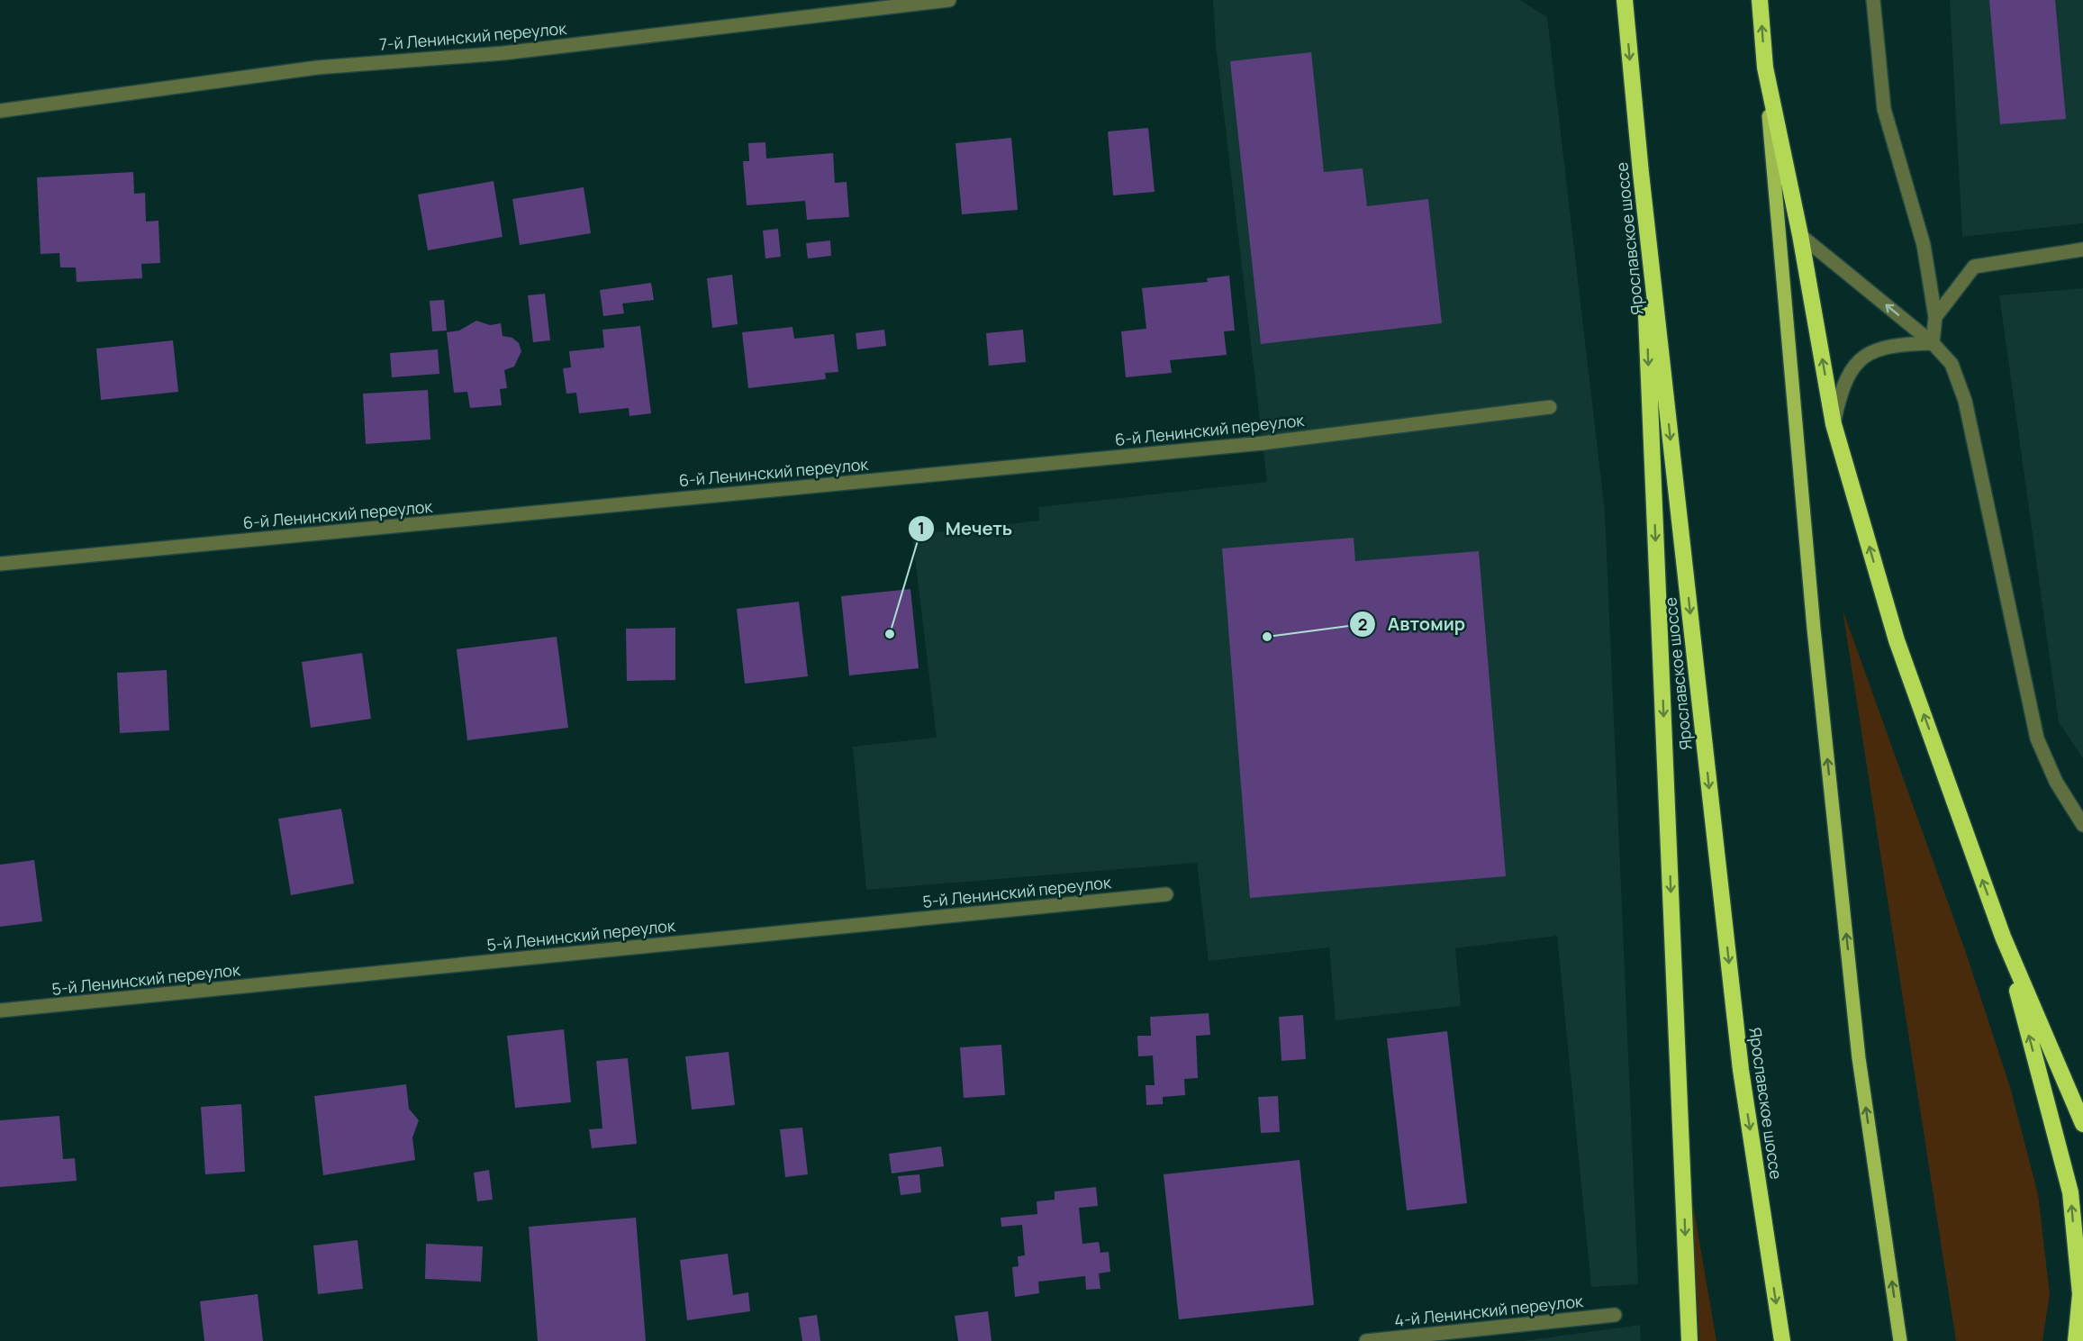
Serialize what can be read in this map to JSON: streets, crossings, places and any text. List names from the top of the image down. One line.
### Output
{"streets":{"highway":["Ярославское шоссе"],"street":["7-й Ленинский переулок","6-й Ленинский переулок","5-й Ленинский переулок","4-й Ленинский переулок"]},"places":["Мечеть","Автомир"]}
